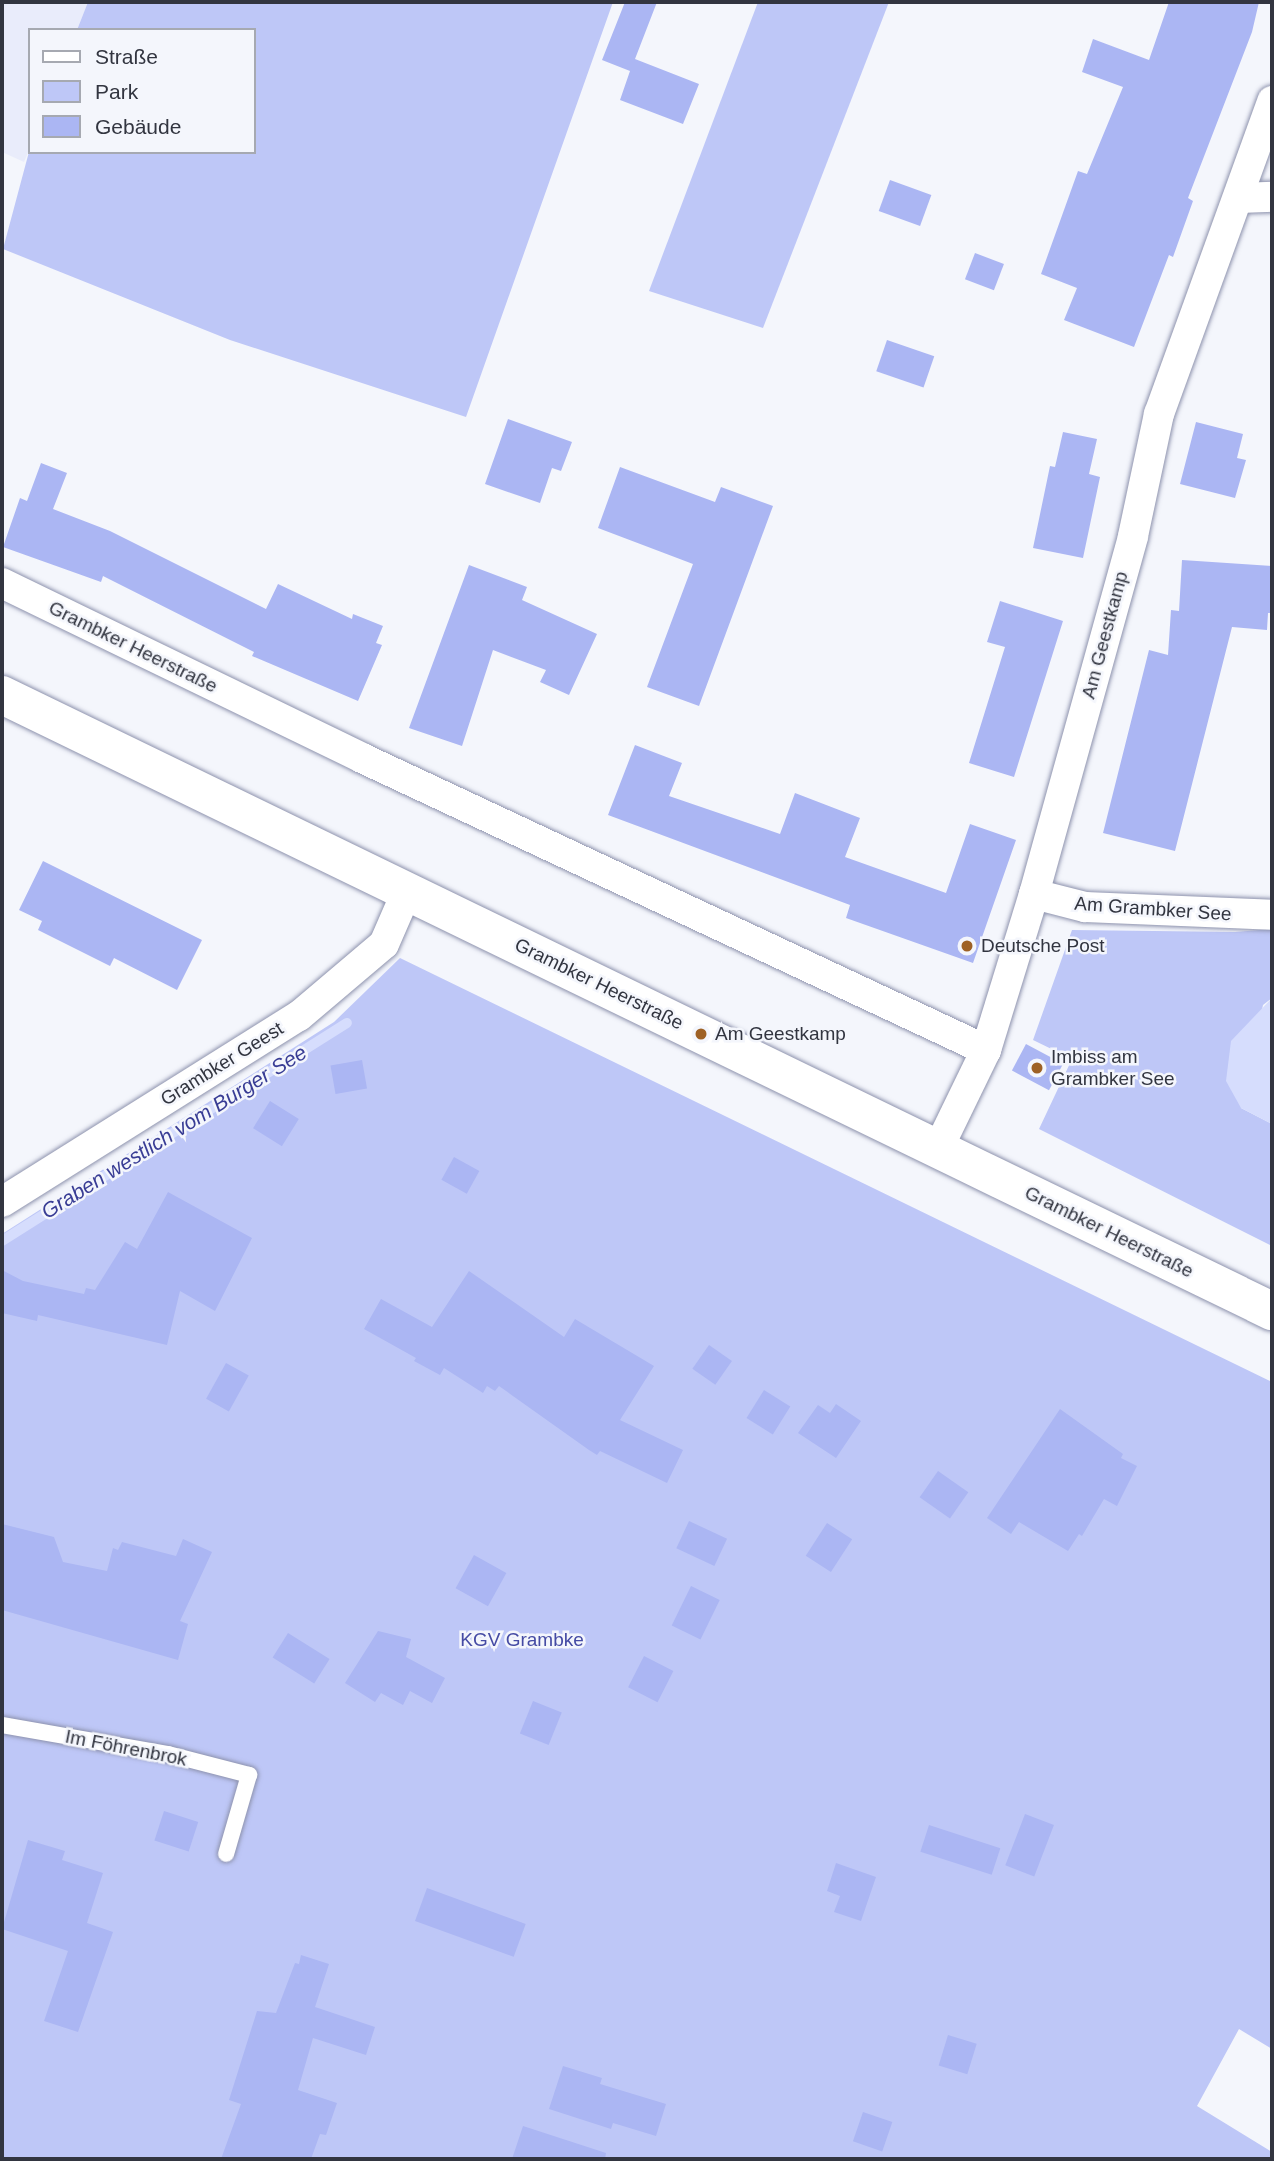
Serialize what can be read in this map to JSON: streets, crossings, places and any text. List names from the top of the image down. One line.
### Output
{"streets":{"main road":["Grambker Heerstraße"],"street":["Am Geestkamp","Am Grambker See","Grambker Geest"],"lane":["Im Föhrenbrok"]},"crossings":[["Am Geestkamp","Grambker Heerstraße"],["Am Geestkamp","Am Grambker See"],["Grambker Heerstraße","Grambker Geest"]],"water":["Graben westlich vom Burger See"],"parks":["KGV Grambke"],"places":["Deutsche Post","Am Geestkamp","Imbiss am Grambker See"],"legend":["Straße","Park","Gebäude"]}
